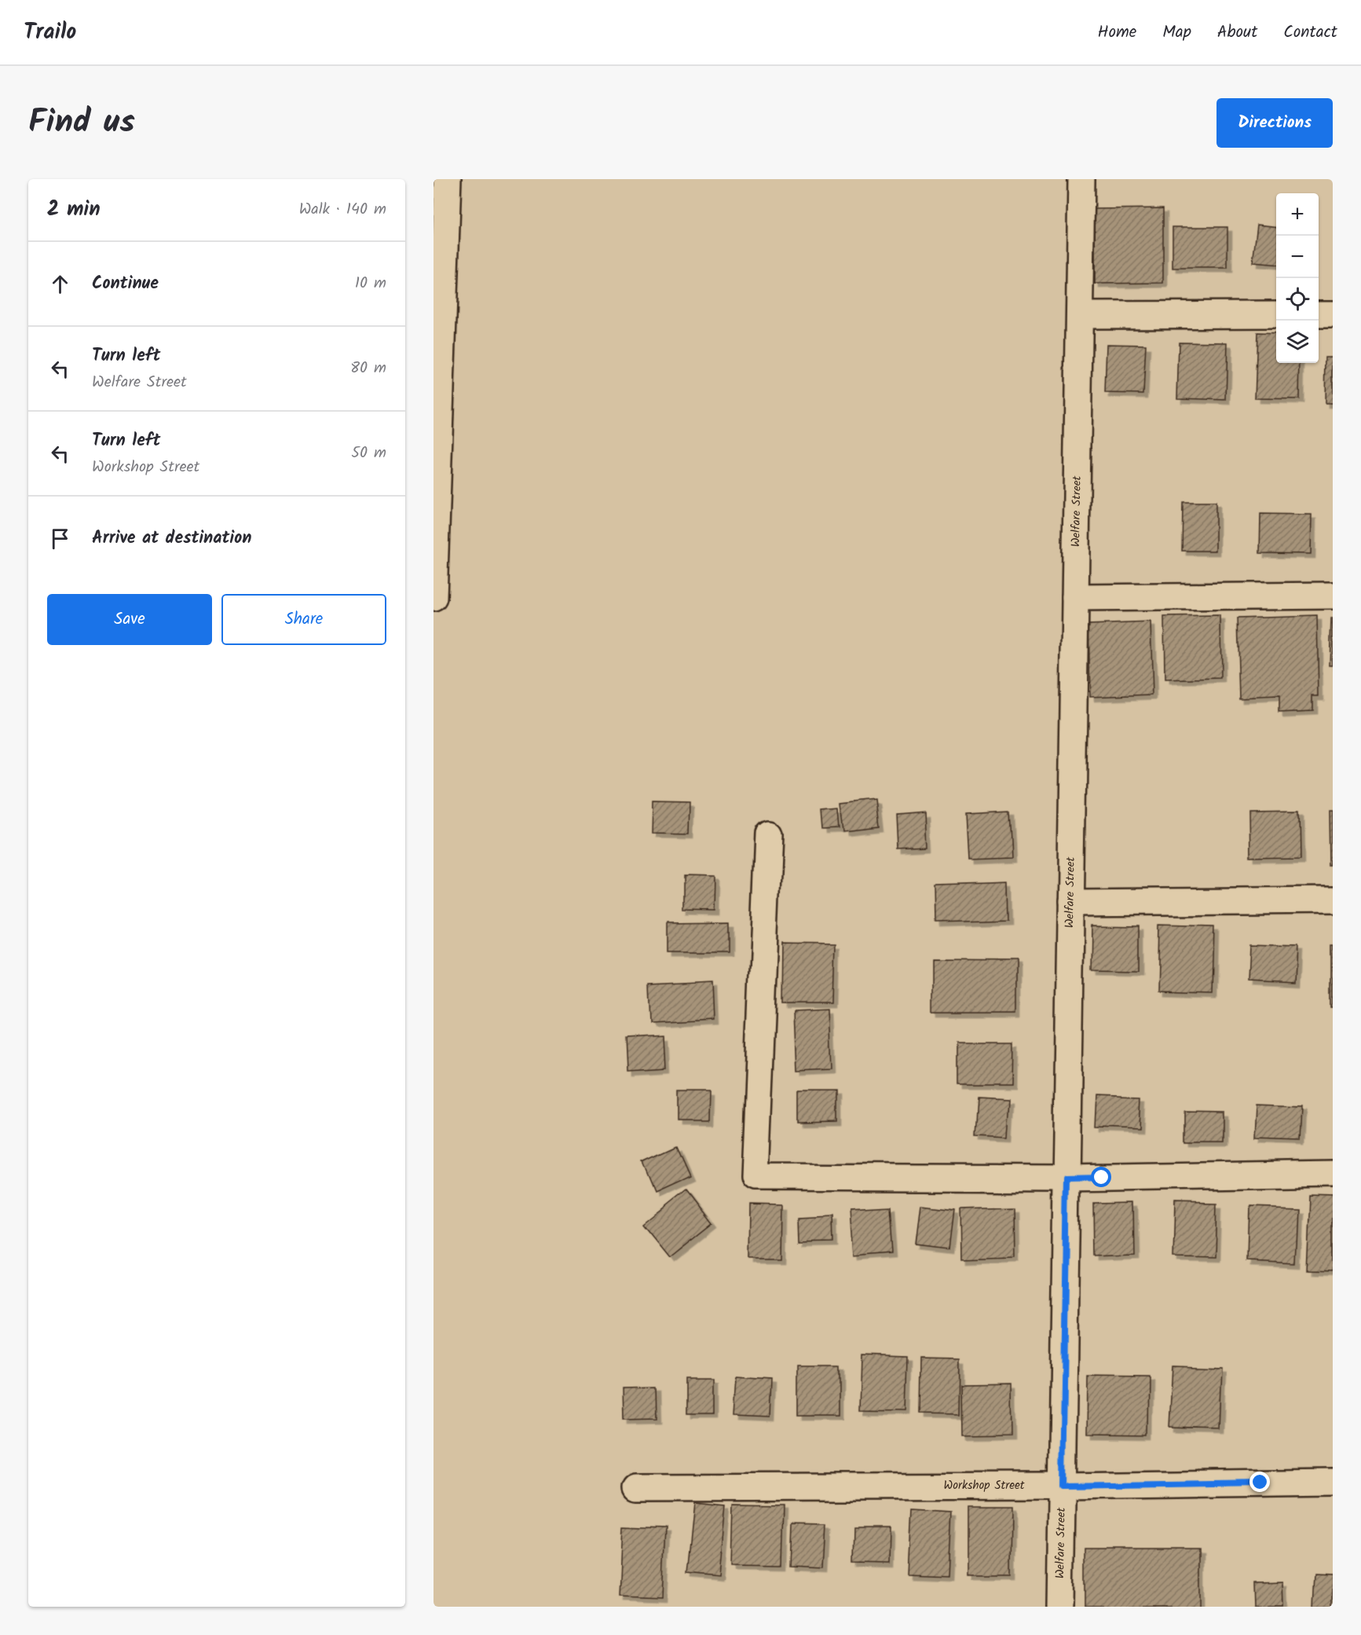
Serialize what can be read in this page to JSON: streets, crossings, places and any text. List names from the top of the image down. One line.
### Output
{"streets":{"street":["Welfare Street","Workshop Street"]},"crossings":[["Welfare Street","Workshop Street"]],"page":{"header":"Trailo","nav":["Home","Map","About","Contact"],"title":"Find us","buttons":["Directions",["Save","Share"]],"heading":["2 min","Walk · 140 m"],"map_buttons":["+","−"],"list":[["Continue","10 m"],["Turn left","Welfare Street","80 m"],["Turn left","Workshop Street","50 m"],"Arrive at destination"]}}
